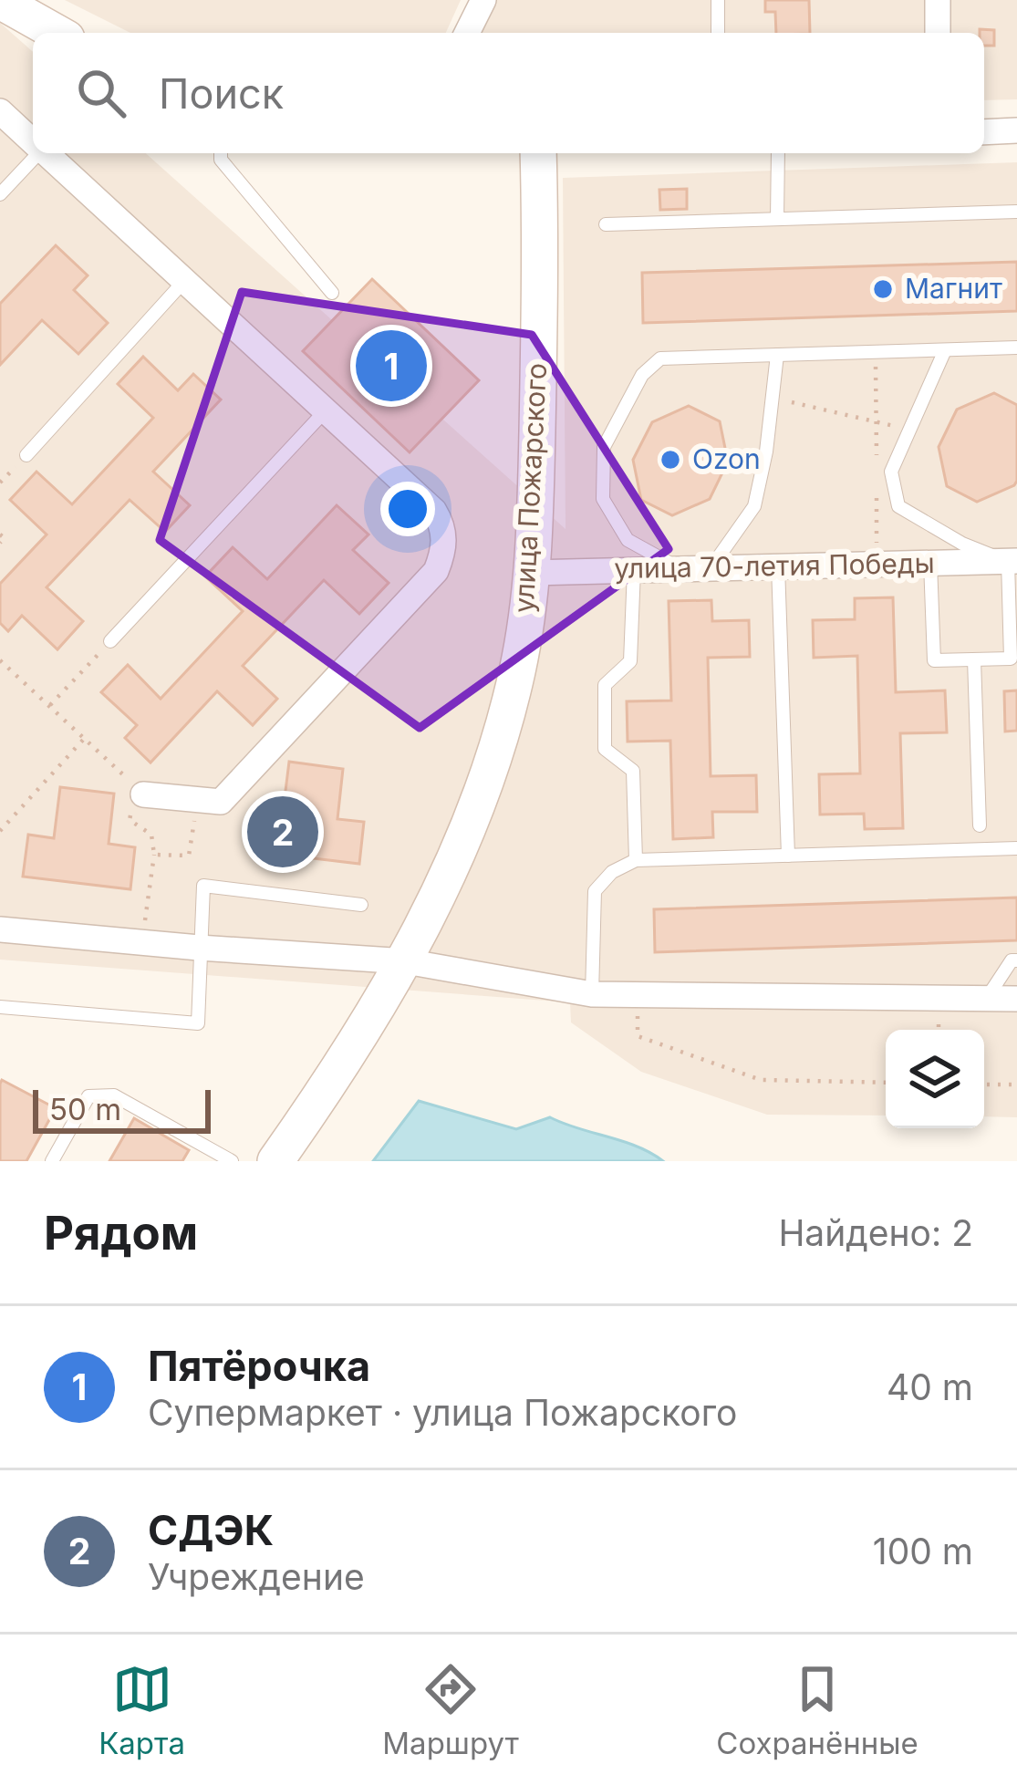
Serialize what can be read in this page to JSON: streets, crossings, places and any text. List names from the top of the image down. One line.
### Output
{"streets":{"street":["улица Пожарского","улица 70-летия Победы"]},"crossings":[["улица Пожарского","улица 70-летия Победы"]],"places":["Магнит","Ozon"],"scale_bar":"50 m","page":{"search":"Поиск","pins":["1","2"],"scale":"50 m","heading":["Рядом","Найдено: 2"],"list":[{"mark":"1","name":"Пятёрочка","note":"Супермаркет · улица Пожарского","value":"40 m"},{"mark":"2","name":"СДЭК","note":"Учреждение","value":"100 m"}],"nav":["Карта","Маршрут","Сохранённые"]}}
